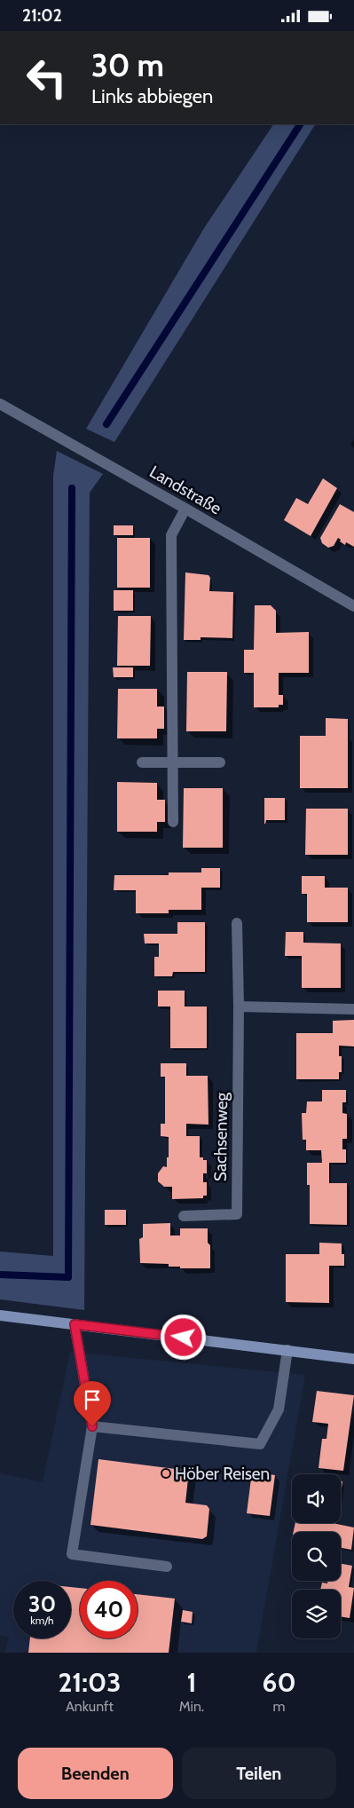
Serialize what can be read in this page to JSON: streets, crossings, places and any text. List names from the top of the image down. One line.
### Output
{"streets":{"street":["Landstraße","Sachsenweg"]},"places":["Höber Reisen"],"page":{"status":"21:02","turn":["30 m","Links abbiegen"],"speed":"30 km/h","limit":"40","eta":["21:03","Ankunft","1","Min.","60","m"],"buttons":["Beenden","Teilen"]}}
